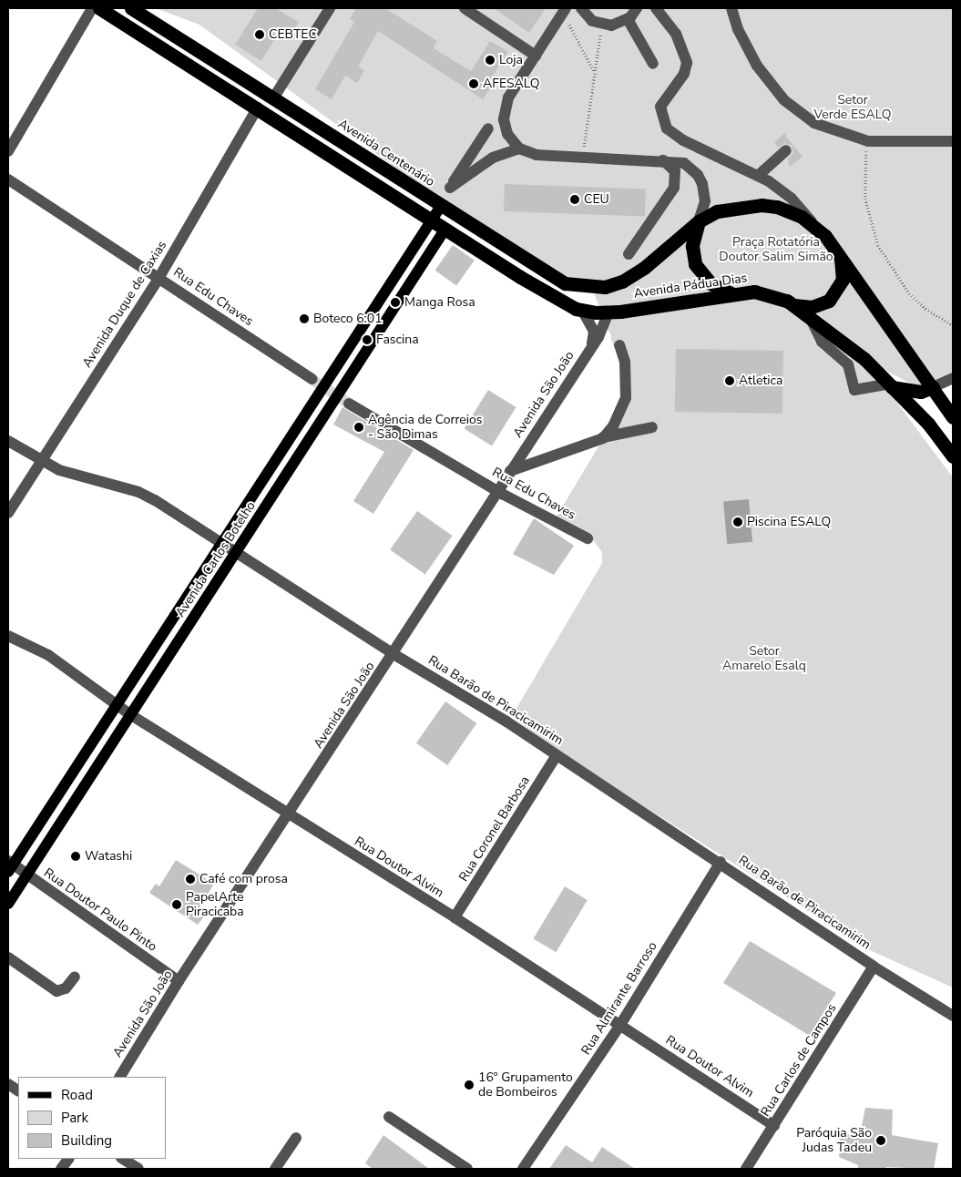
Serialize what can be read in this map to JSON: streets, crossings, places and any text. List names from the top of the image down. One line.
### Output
{"streets":{"highway":["Avenida Centenário","Avenida Pádua Dias"],"main road":["Avenida Carlos Botelho"],"street":["Rua Edu Chaves","Avenida Duque de Caxias","Avenida São João","Rua Barão de Piracicamirim","Rua Coronel Barbosa","Rua Doutor Alvim","Rua Doutor Paulo Pinto","Rua Almirante Barroso","Rua Carlos de Campos"]},"crossings":[["Avenida Centenário","Avenida Pádua Dias"],["Avenida Centenário","Avenida Carlos Botelho"],["Avenida Pádua Dias","Avenida São João"],["Avenida Pádua Dias","Avenida Carlos Botelho"],["Rua Edu Chaves","Avenida Duque de Caxias"],["Rua Edu Chaves","Avenida São João"],["Avenida Duque de Caxias","Rua Barão de Piracicamirim"],["Avenida São João","Rua Barão de Piracicamirim"],["Avenida São João","Rua Doutor Alvim"],["Avenida São João","Rua Doutor Paulo Pinto"],["Avenida Carlos Botelho","Rua Barão de Piracicamirim"],["Avenida Carlos Botelho","Rua Doutor Alvim"],["Avenida Carlos Botelho","Rua Doutor Paulo Pinto"],["Rua Barão de Piracicamirim","Rua Coronel Barbosa"],["Rua Barão de Piracicamirim","Rua Almirante Barroso"],["Rua Barão de Piracicamirim","Rua Carlos de Campos"],["Rua Coronel Barbosa","Rua Doutor Alvim"],["Rua Doutor Alvim","Rua Almirante Barroso"],["Rua Doutor Alvim","Rua Carlos de Campos"]],"parks":["Setor Verde ESALQ","Praça Rotatória Doutor Salim Simão","Setor Amarelo Esalq"],"places":["CEBTEC","Loja","AFESALQ","CEU","Manga Rosa","Boteco 6:01","Fascina","Atletica","Agência de Correios - São Dimas","Piscina ESALQ","Watashi","Café com prosa","PapelArte Piracicaba","16º Grupamento de Bombeiros","Paróquia São Judas Tadeu"],"legend":["Road","Park","Building"]}
